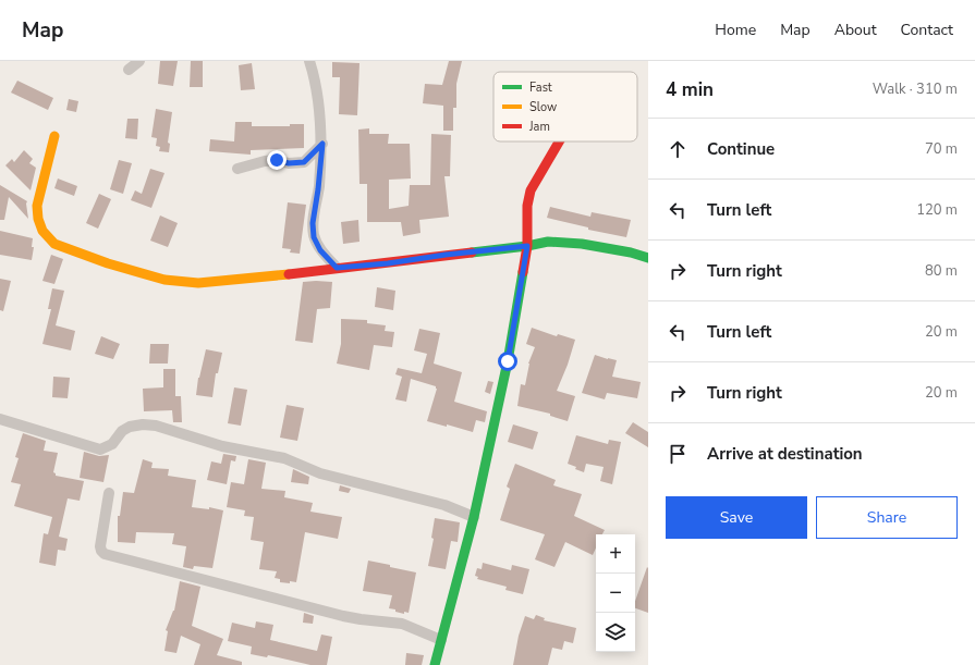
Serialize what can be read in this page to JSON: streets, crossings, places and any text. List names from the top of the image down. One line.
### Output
{"legend":["Fast","Slow","Jam"],"page":{"header":"Map","nav":["Home","Map","About","Contact"],"heading":["4 min","Walk · 310 m"],"list":[["Continue","70 m"],["Turn left","120 m"],["Turn right","80 m"],["Turn left","20 m"],["Turn right","20 m"],"Arrive at destination"],"buttons":["Save","Share"],"map_buttons":["+","−"]}}
